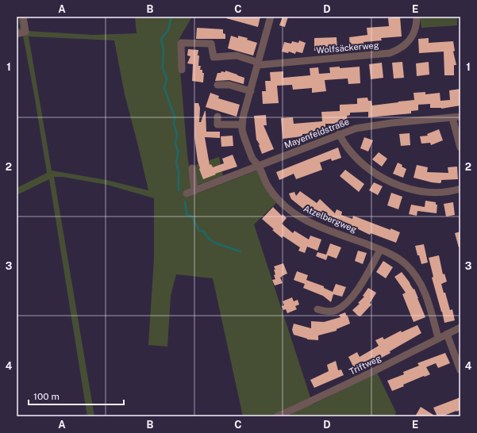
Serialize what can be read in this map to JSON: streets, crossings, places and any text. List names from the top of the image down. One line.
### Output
{"streets":{"street":["Wolfsäckerweg","Mayenfeldstraße","Atzelbergweg","Triftweg"]},"crossings":[["Mayenfeldstraße","Atzelbergweg"],["Atzelbergweg","Triftweg"]],"scale_bar":"100 m","grid":{"columns":["A","B","C","D","E"],"rows":["1","2","3","4"]}}
